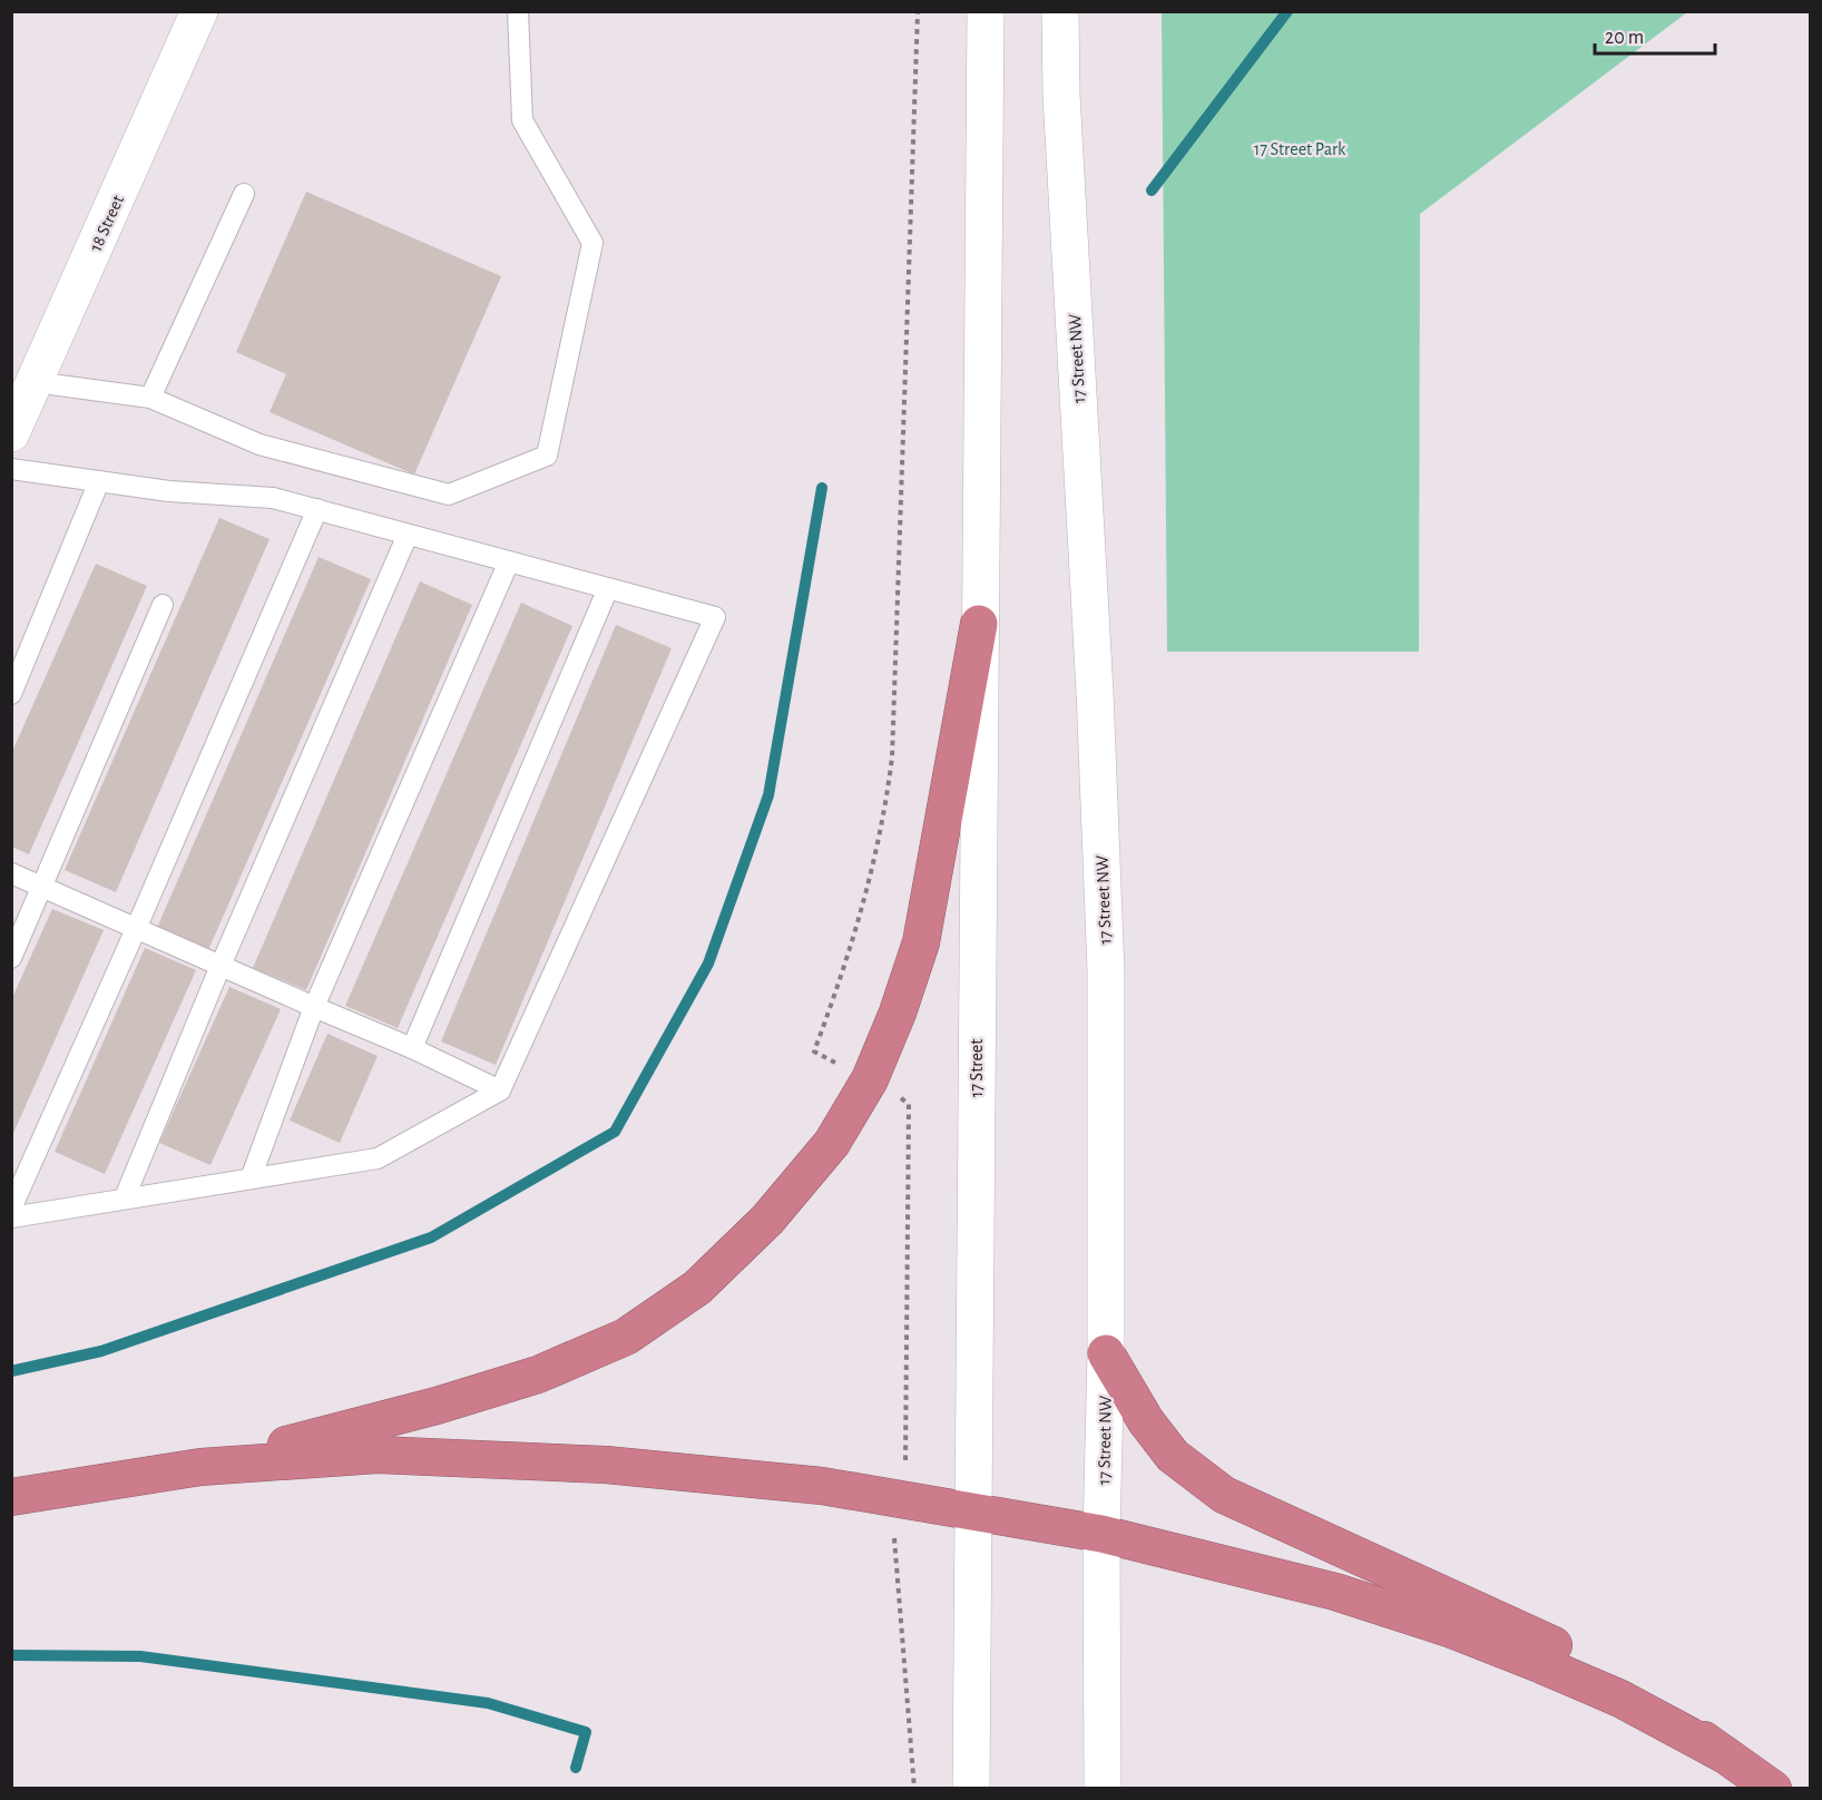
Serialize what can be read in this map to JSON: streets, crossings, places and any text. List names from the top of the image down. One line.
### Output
{"streets":{"main road":["18 Street","17 Street NW","17 Street"]},"parks":["17 Street Park"],"scale_bar":"20 m"}
